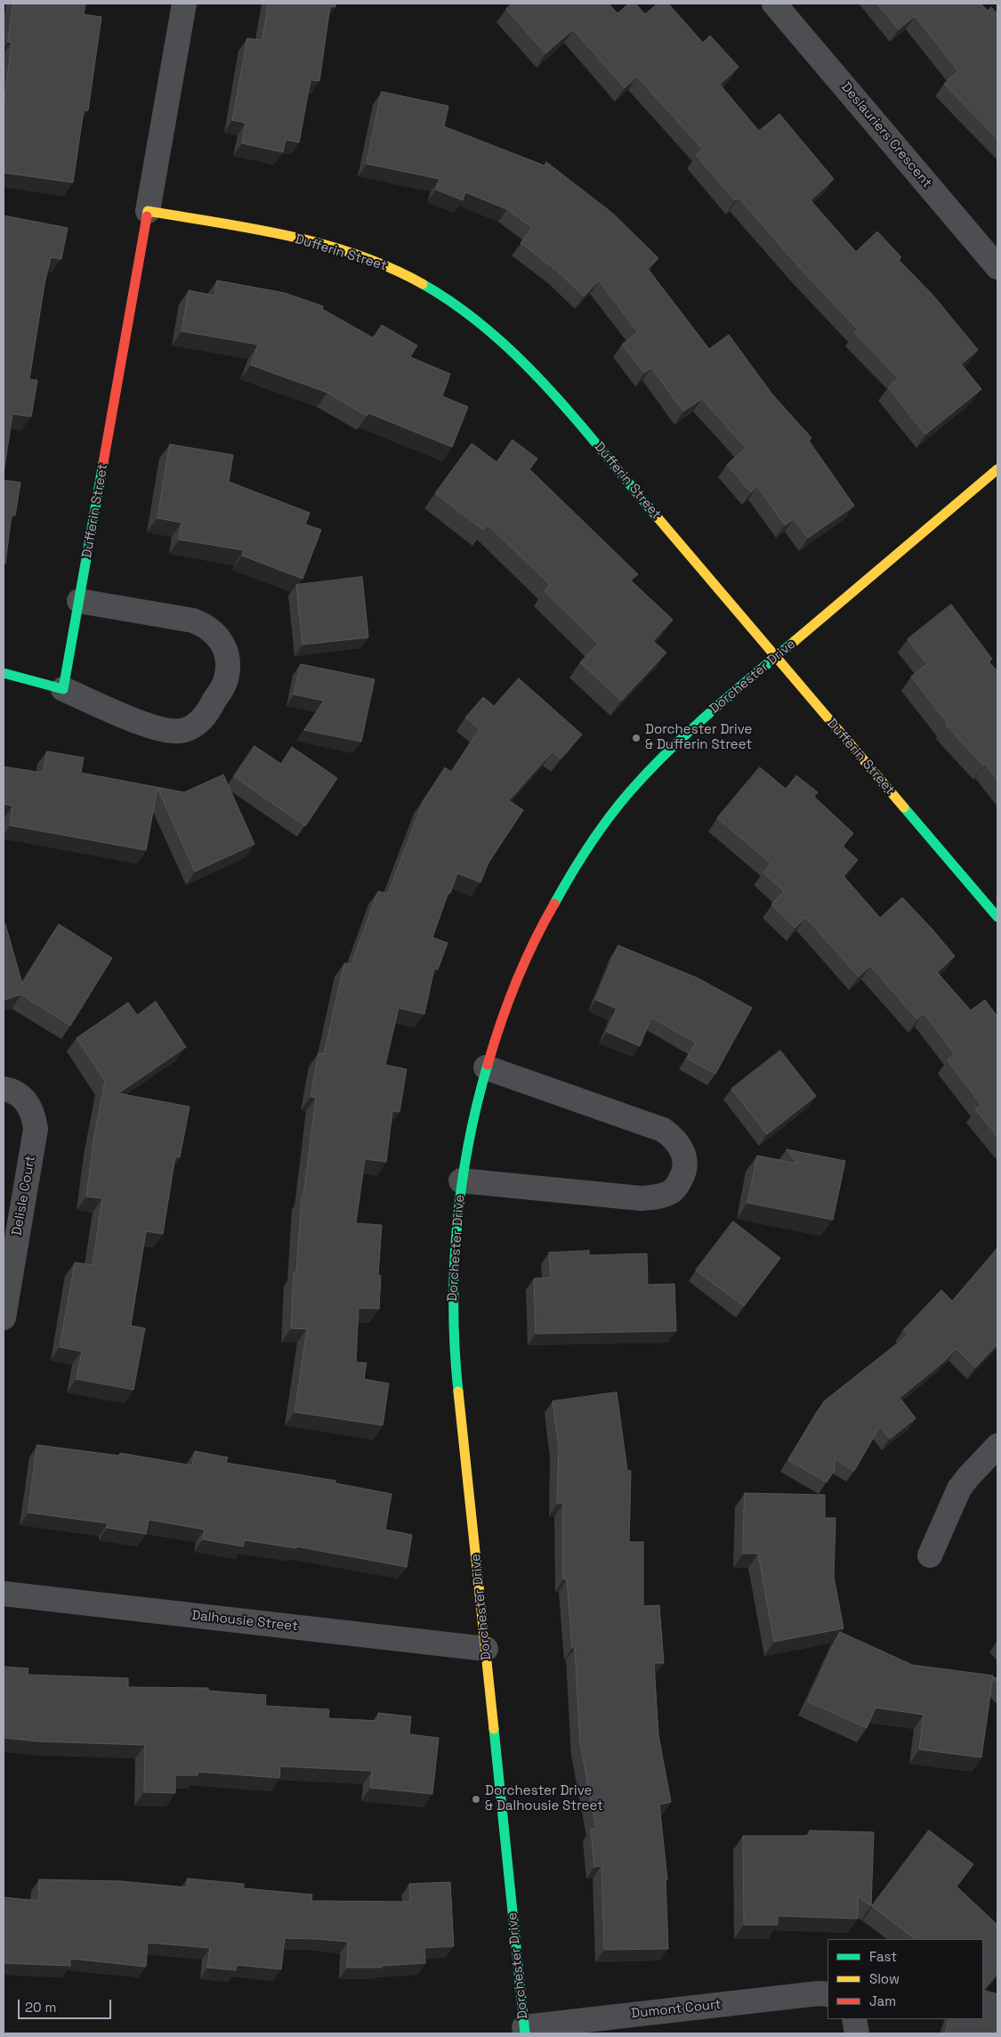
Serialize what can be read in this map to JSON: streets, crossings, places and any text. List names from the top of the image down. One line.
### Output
{"streets":{"street":["Deslauriers Crescent","Dufferin Street","Dorchester Drive","Delisle Court","Dalhousie Street","Dumont Court"]},"crossings":[["Dufferin Street","Dorchester Drive"],["Dorchester Drive","Dalhousie Street"],["Dorchester Drive","Dumont Court"]],"places":["Dorchester Drive & Dufferin Street","Dorchester Drive & Dalhousie Street"],"legend":["Fast","Slow","Jam"],"scale_bar":"20 m"}
